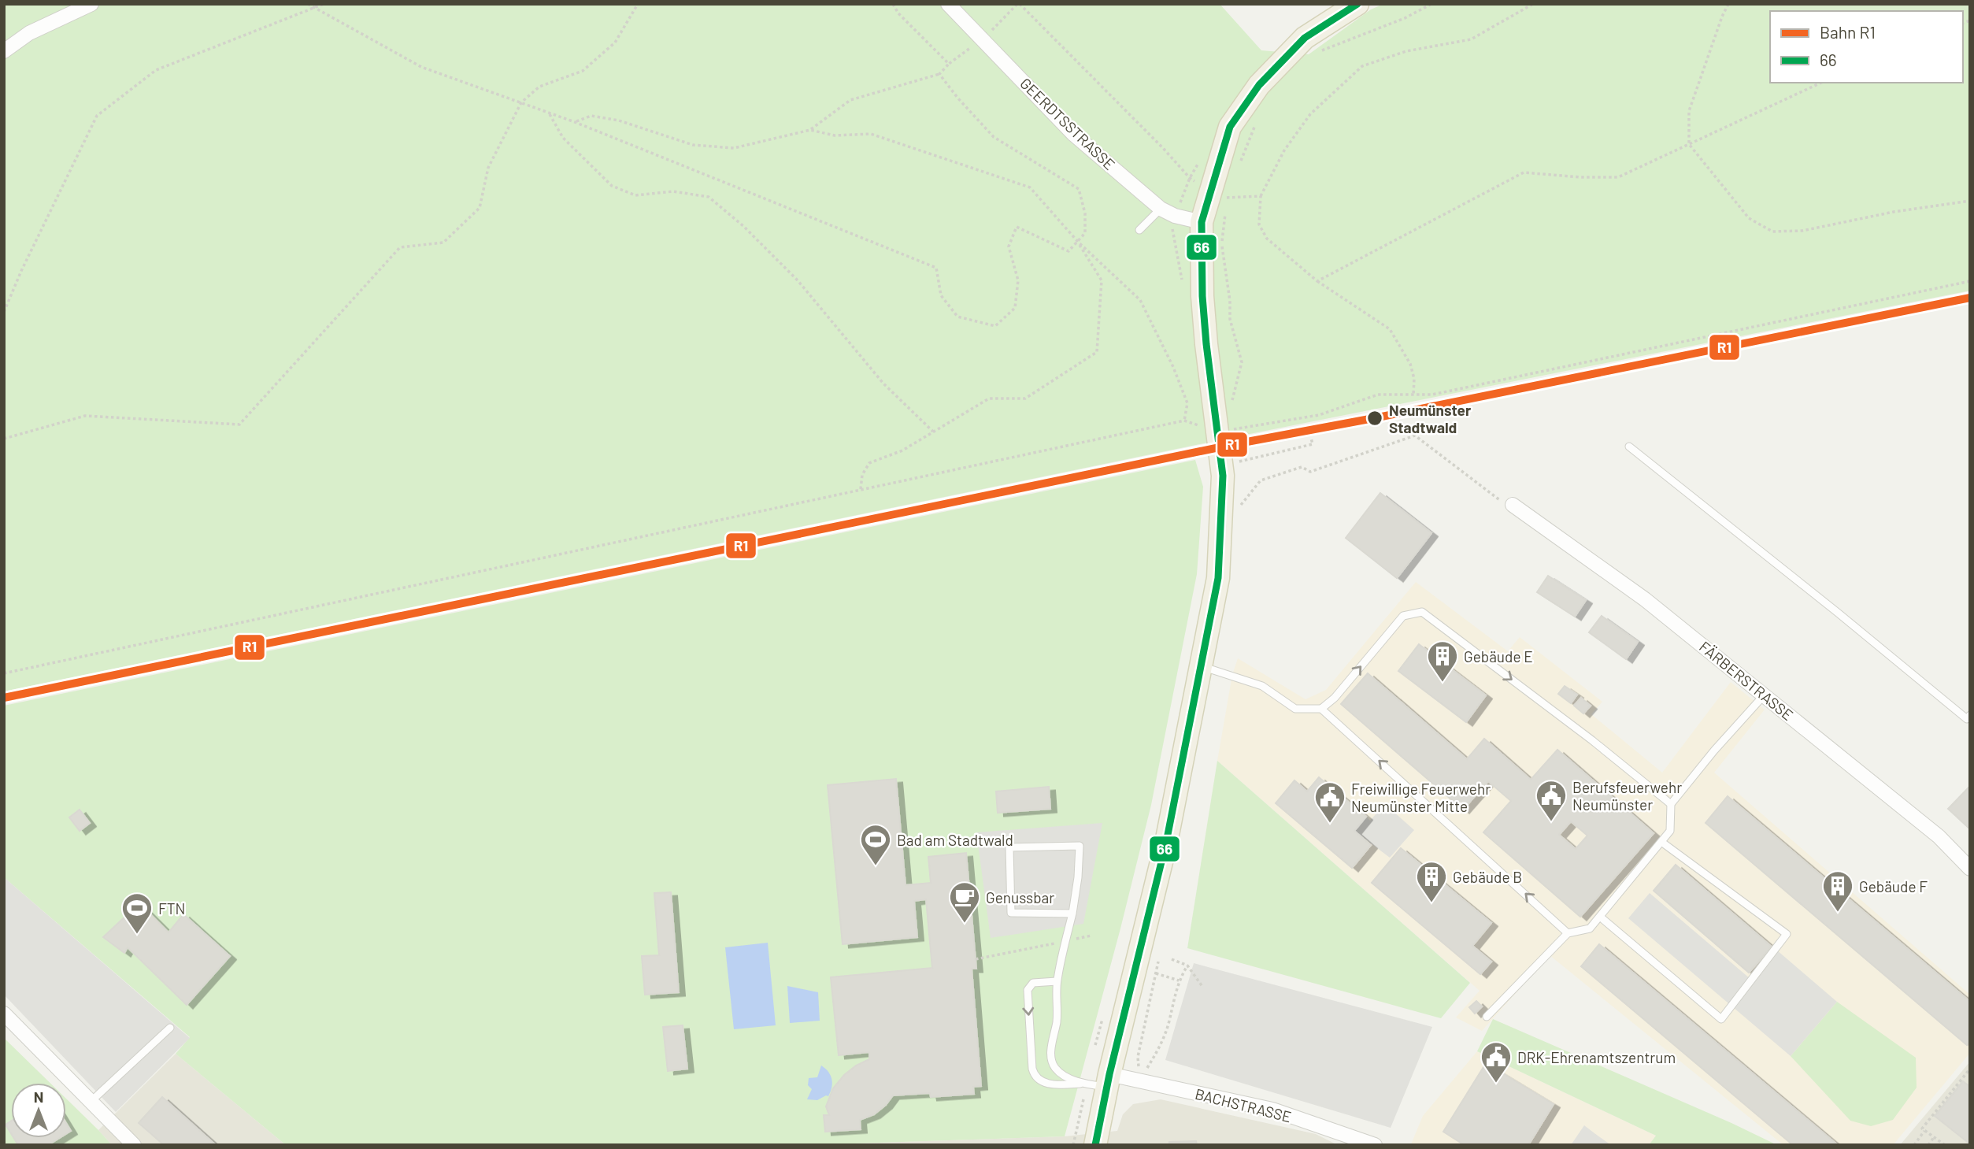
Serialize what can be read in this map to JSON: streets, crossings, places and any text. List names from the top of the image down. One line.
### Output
{"streets":{"street":["GEERDTSSTRASSE","FÄRBERSTRASSE","BACHSTRASSE"]},"places":{"other":["Neumünster Stadtwald"],"building":["Gebäude E","Gebäude B","Gebäude F"],"public building":["Berufsfeuerwehr Neumünster","Freiwillige Feuerwehr Neumünster Mitte","DRK-Ehrenamtszentrum"],"sports":["Bad am Stadtwald","FTN"],"cafe":["Genussbar"]},"lines":["transit line 66","rail line R1"],"legend":["Bahn R1","66"],"north":"top"}
